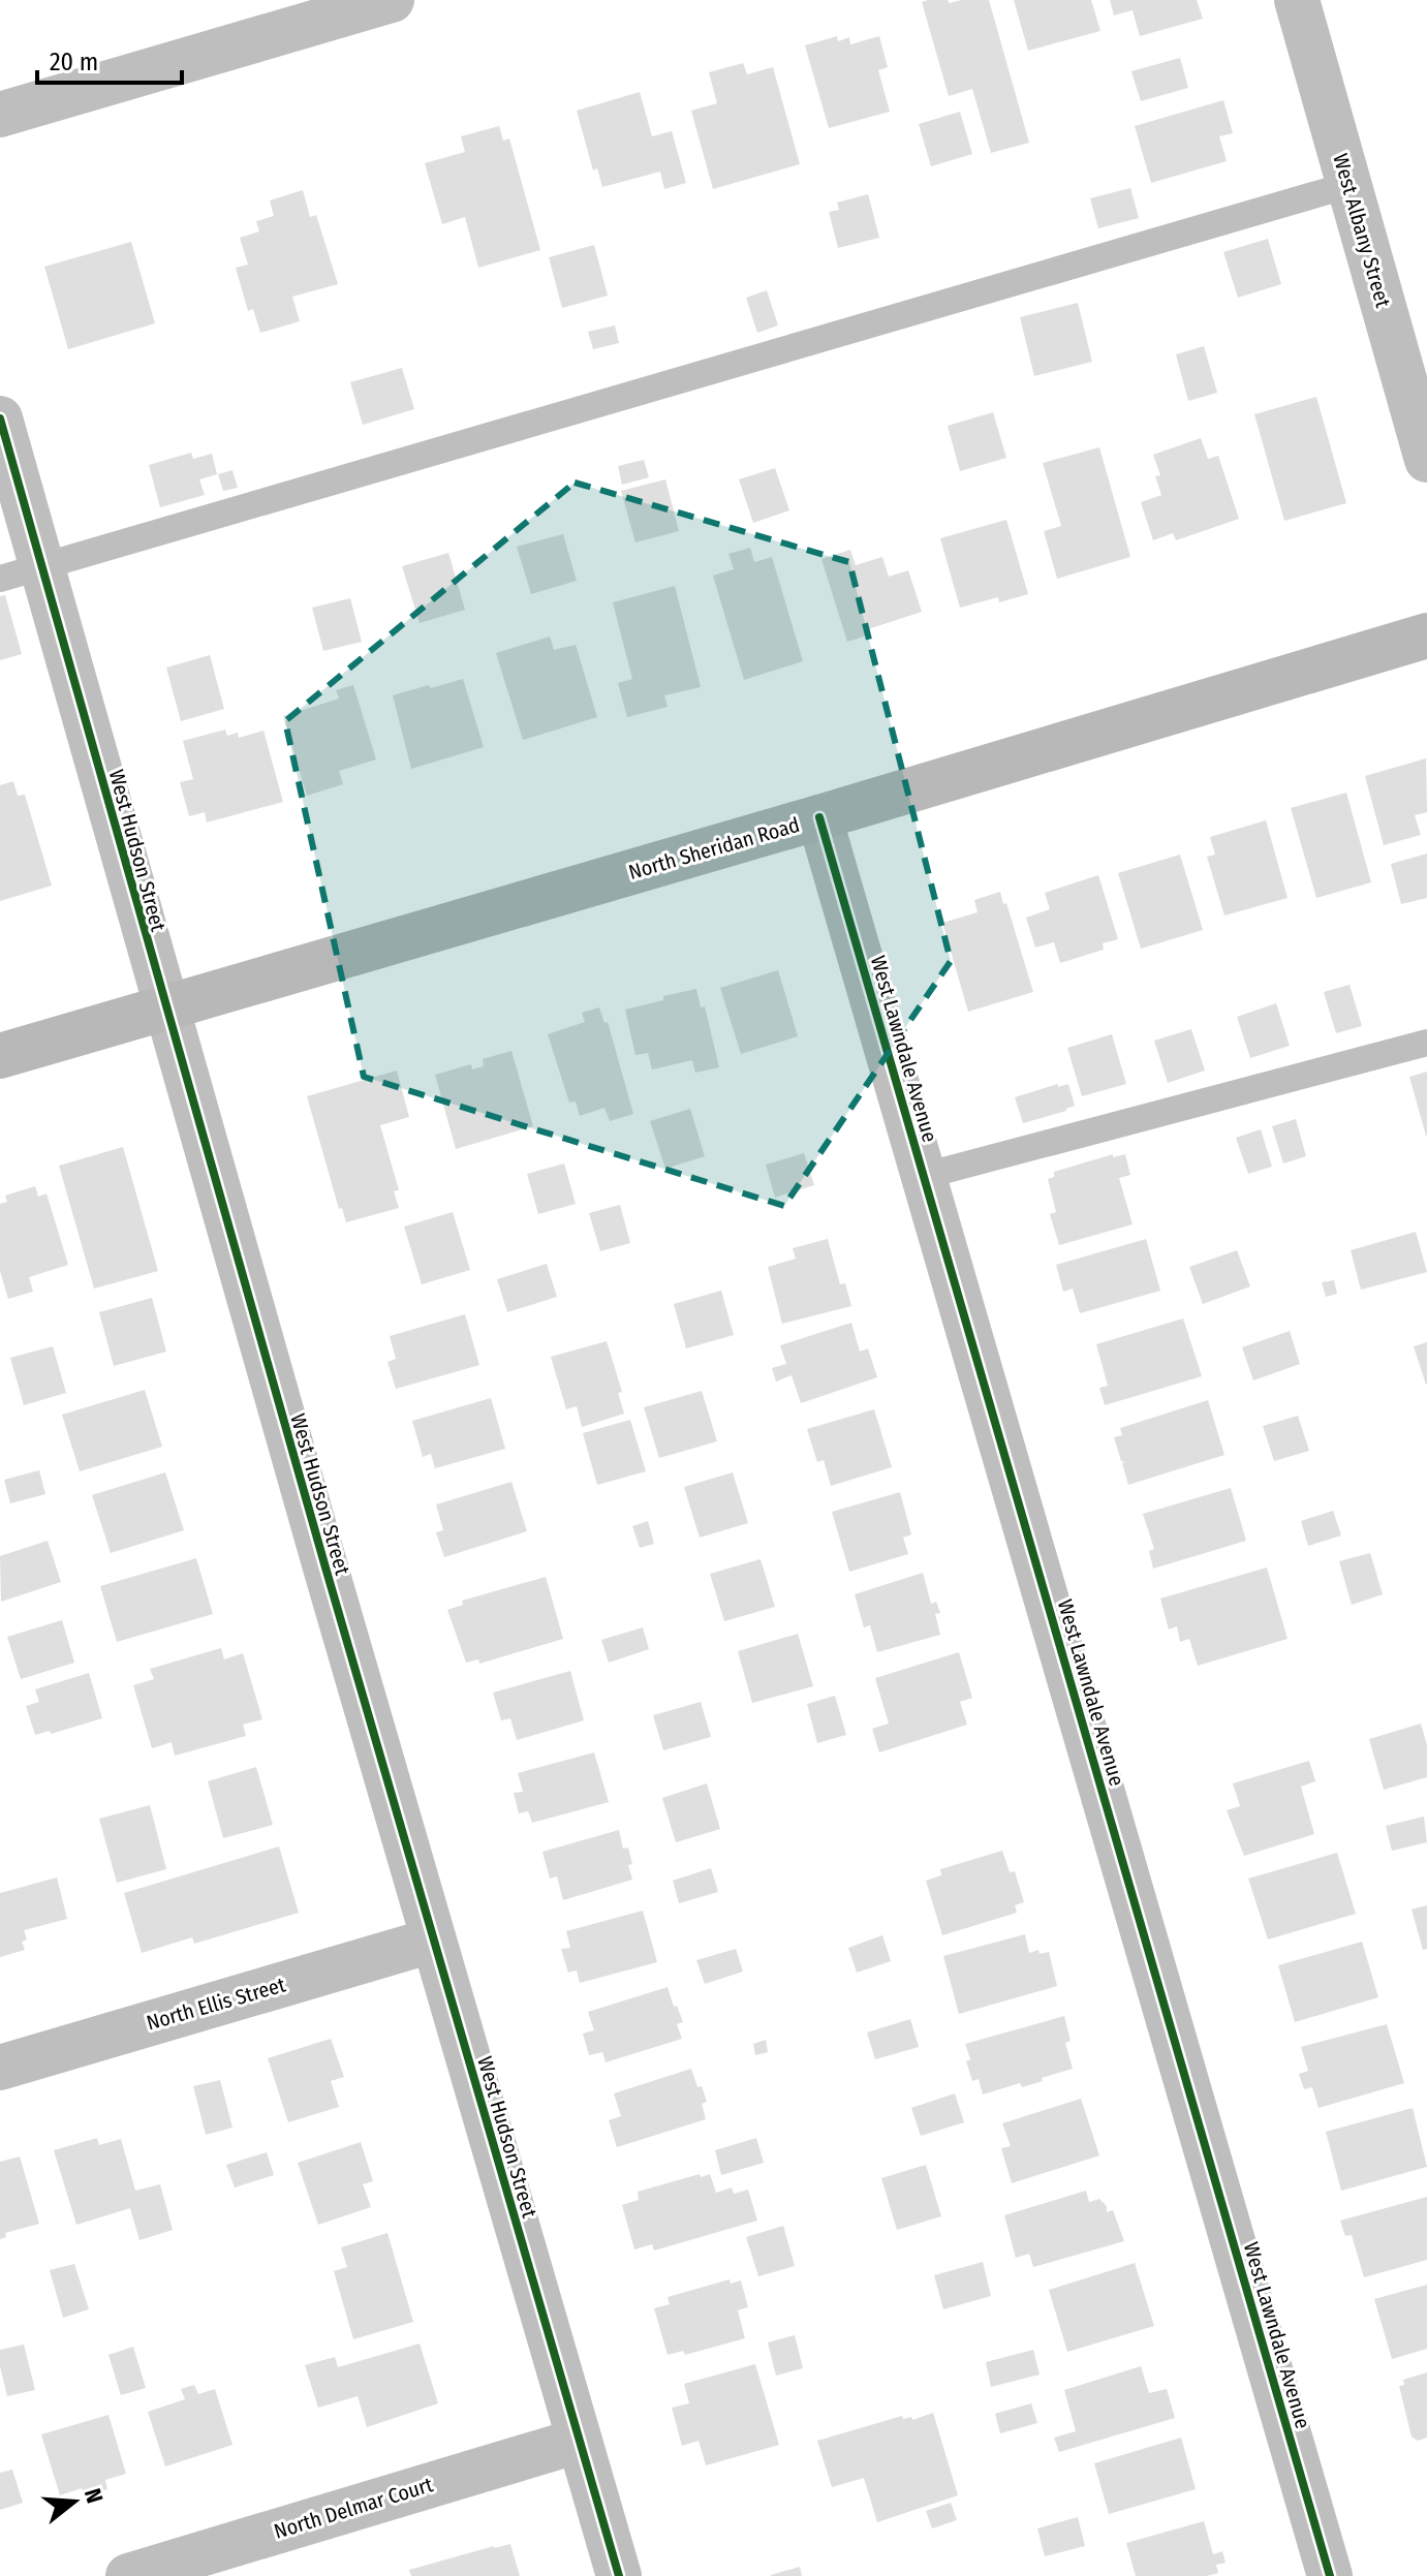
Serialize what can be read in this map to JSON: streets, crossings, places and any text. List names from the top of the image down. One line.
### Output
{"streets":{"main road":["North Sheridan Road"],"street":["West Albany Street","West Hudson Street","West Lawndale Avenue","North Ellis Street","North Delmar Court"]},"crossings":[["North Sheridan Road","West Hudson Street"],["North Sheridan Road","West Lawndale Avenue"],["West Hudson Street","North Ellis Street"],["West Hudson Street","North Delmar Court"]],"scale_bar":"20 m","north":"right"}
